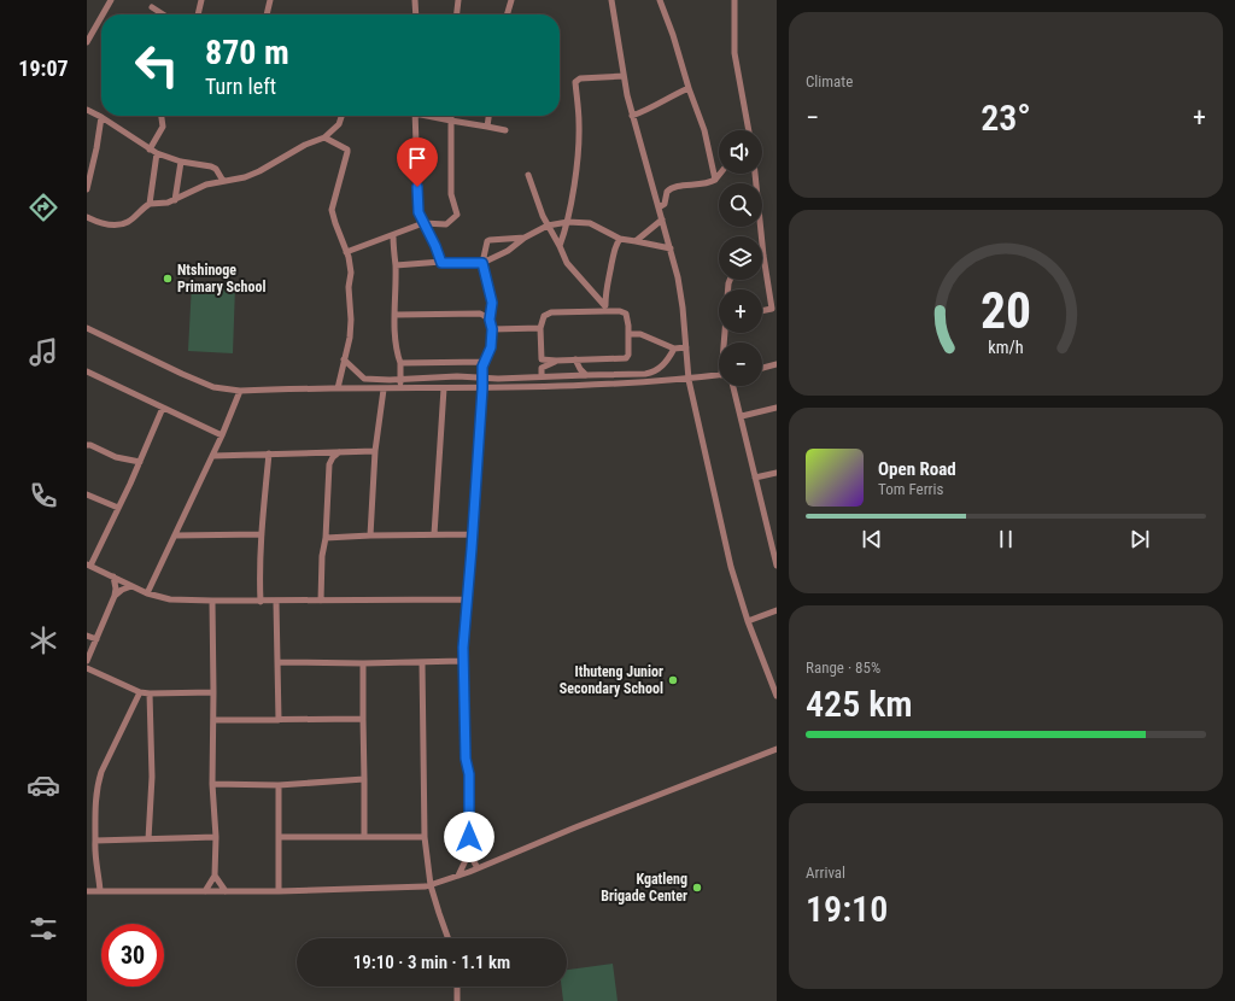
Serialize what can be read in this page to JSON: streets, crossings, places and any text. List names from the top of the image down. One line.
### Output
{"places":["Ntshinoge Primary School","Ithuteng Junior Secondary School","Kgatleng Brigade Center"],"page":{"tabs":"19:07","tile":["Climate",["Range · 85%","425 km"],["Arrival","19:10"]],"turn":["870 m","Turn left"],"heat":["−","23°","+"],"map_buttons":["+","−"],"song":["Open Road","Tom Ferris"],"limit":"30","trip":"19:10 · 3 min · 1.1 km","gauge":["20","km/h"]}}
